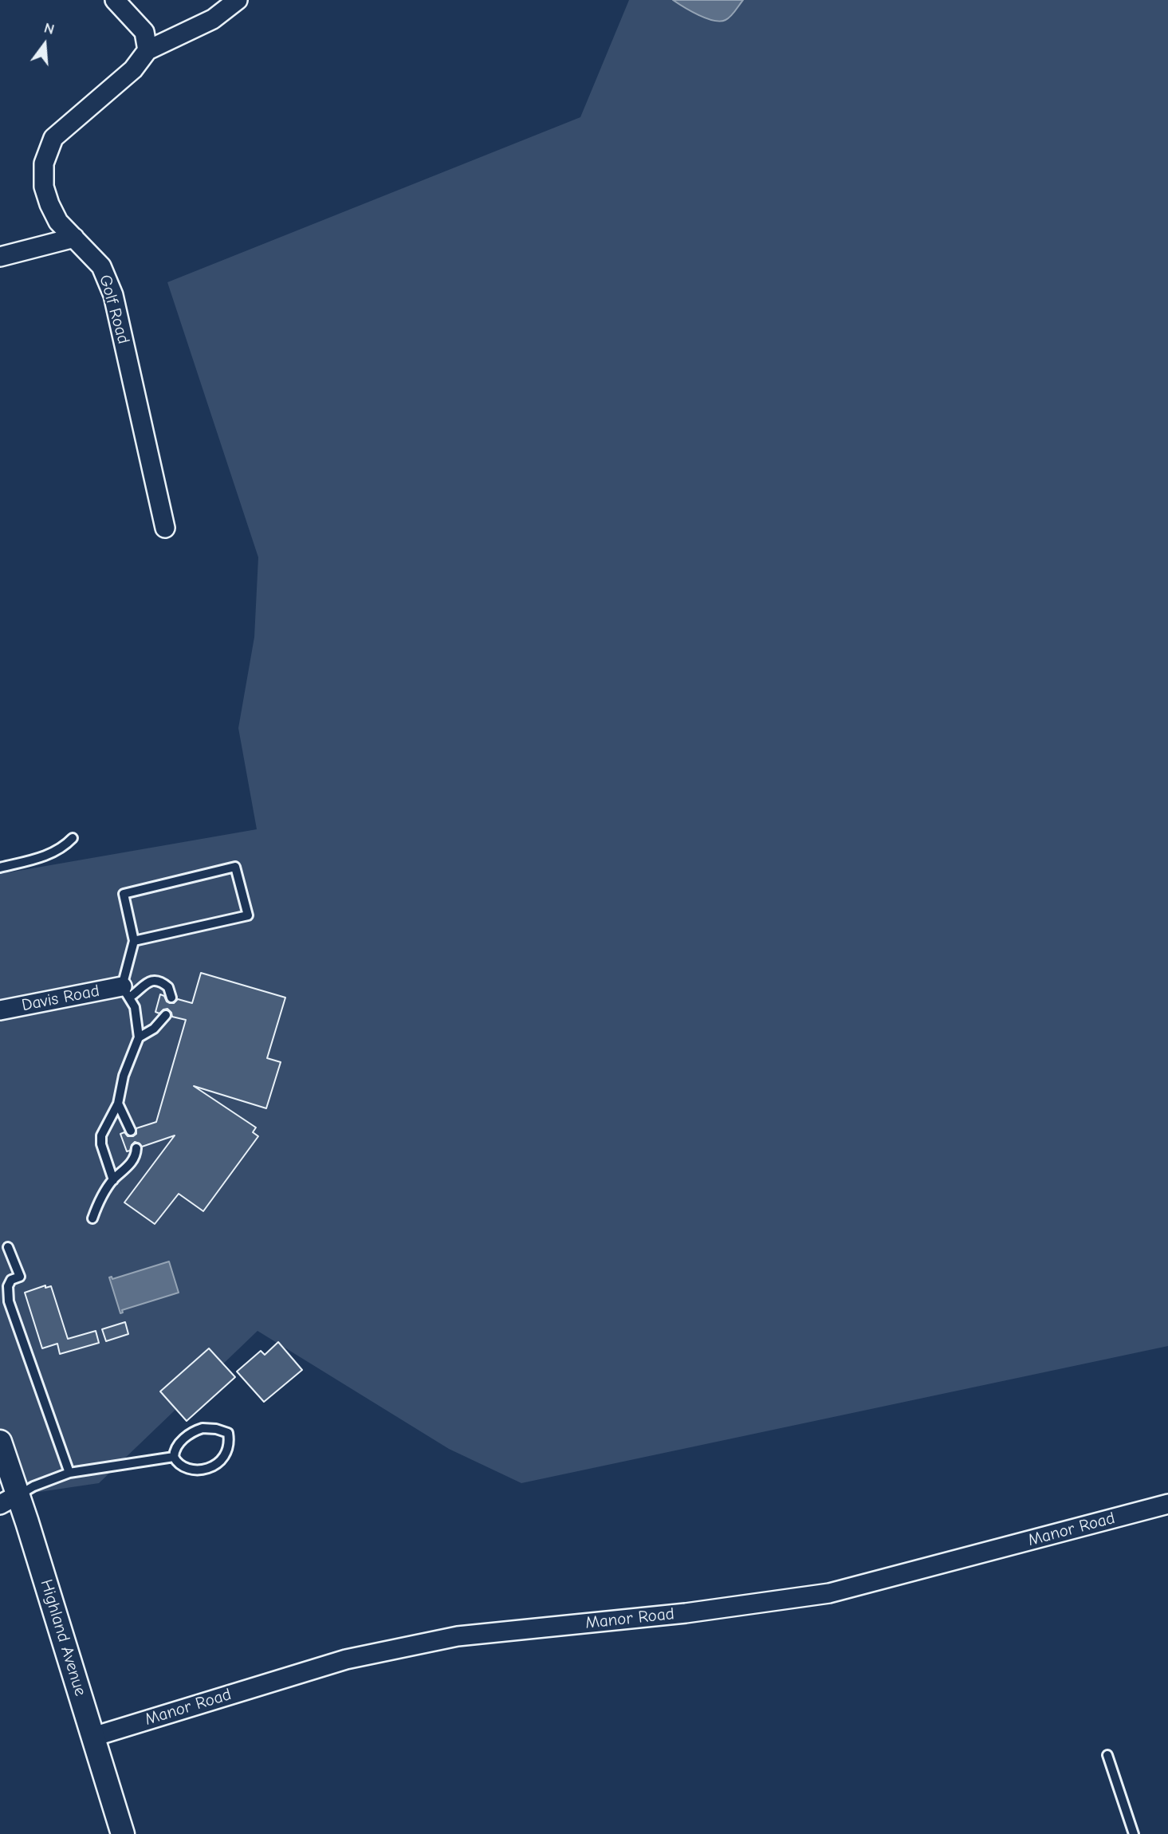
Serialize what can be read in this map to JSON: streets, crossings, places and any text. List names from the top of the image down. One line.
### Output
{"streets":{"street":["Golf Road","Davis Road","Manor Road","Highland Avenue"]},"crossings":[["Manor Road","Highland Avenue"]],"north":"top"}
